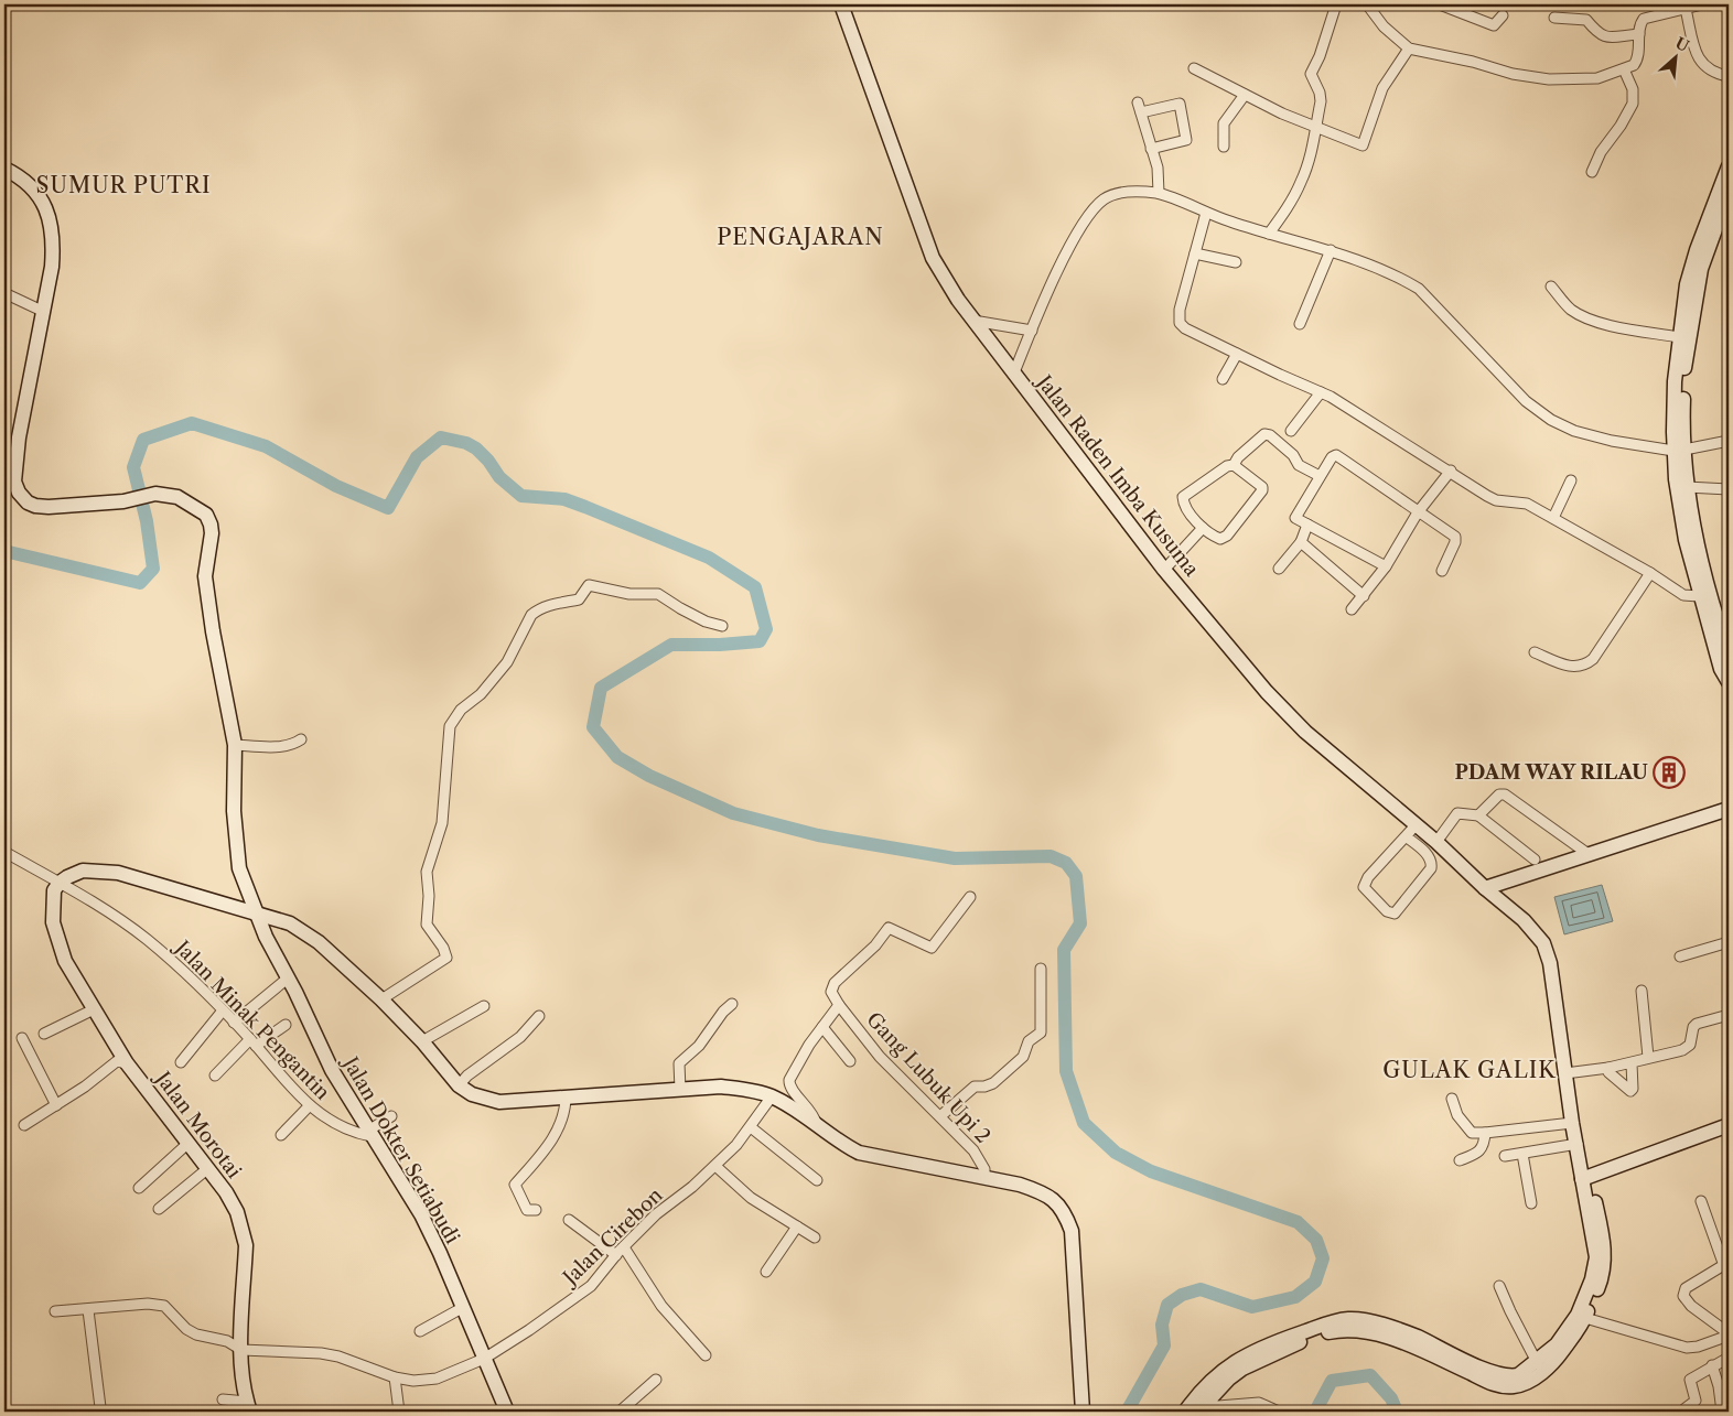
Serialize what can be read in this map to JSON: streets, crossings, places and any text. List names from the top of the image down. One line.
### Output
{"streets":{"street":["Jalan Raden Imba Kusuma","Jalan Minak Pengantin","Gang Lubuk Upi 2","Jalan Morotai","Jalan Dokter Setiabudi","Jalan Cirebon"]},"crossings":[["Jalan Minak Pengantin","Jalan Morotai"],["Jalan Minak Pengantin","Jalan Dokter Setiabudi"],["Jalan Morotai","Jalan Cirebon"],["Jalan Dokter Setiabudi","Jalan Cirebon"]],"districts":["SUMUR PUTRI","PENGAJARAN","GULAK GALIK"],"places":{"building":["PDAM WAY RILAU"]},"north":"top right"}
